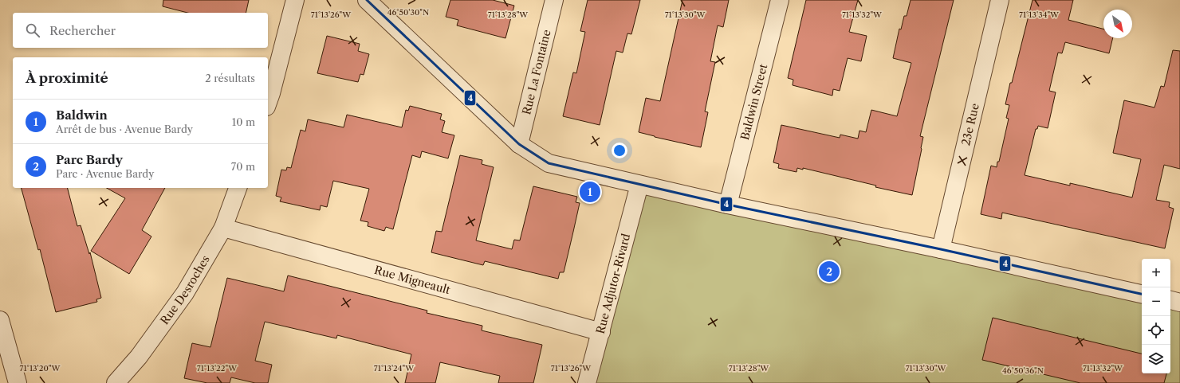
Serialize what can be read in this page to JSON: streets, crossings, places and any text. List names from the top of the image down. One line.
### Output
{"streets":{"street":["Rue La Fontaine","Baldwin Street","23e Rue","Rue Migneault","Rue Adjutor-Rivard","Rue Desroches"]},"crossings":[["Rue Migneault","Rue Adjutor-Rivard"],["Rue Migneault","Rue Desroches"]],"lines":["transit line 4"],"north":"bottom right","page":{"search":"Rechercher","heading":["À proximité","2 résultats"],"list":[{"mark":"1","name":"Baldwin","note":"Arrêt de bus · Avenue Bardy","value":"10 m"},{"mark":"2","name":"Parc Bardy","note":"Parc · Avenue Bardy","value":"70 m"}],"pins":["1","2"],"map_buttons":["+","−"]},"coordinates":["46°50'30\"N","71°13'26\"W","71°13'28\"W","71°13'30\"W","71°13'32\"W","71°13'34\"W","71°13'20\"W","71°13'22\"W","71°13'24\"W","46°50'36\"N"]}
